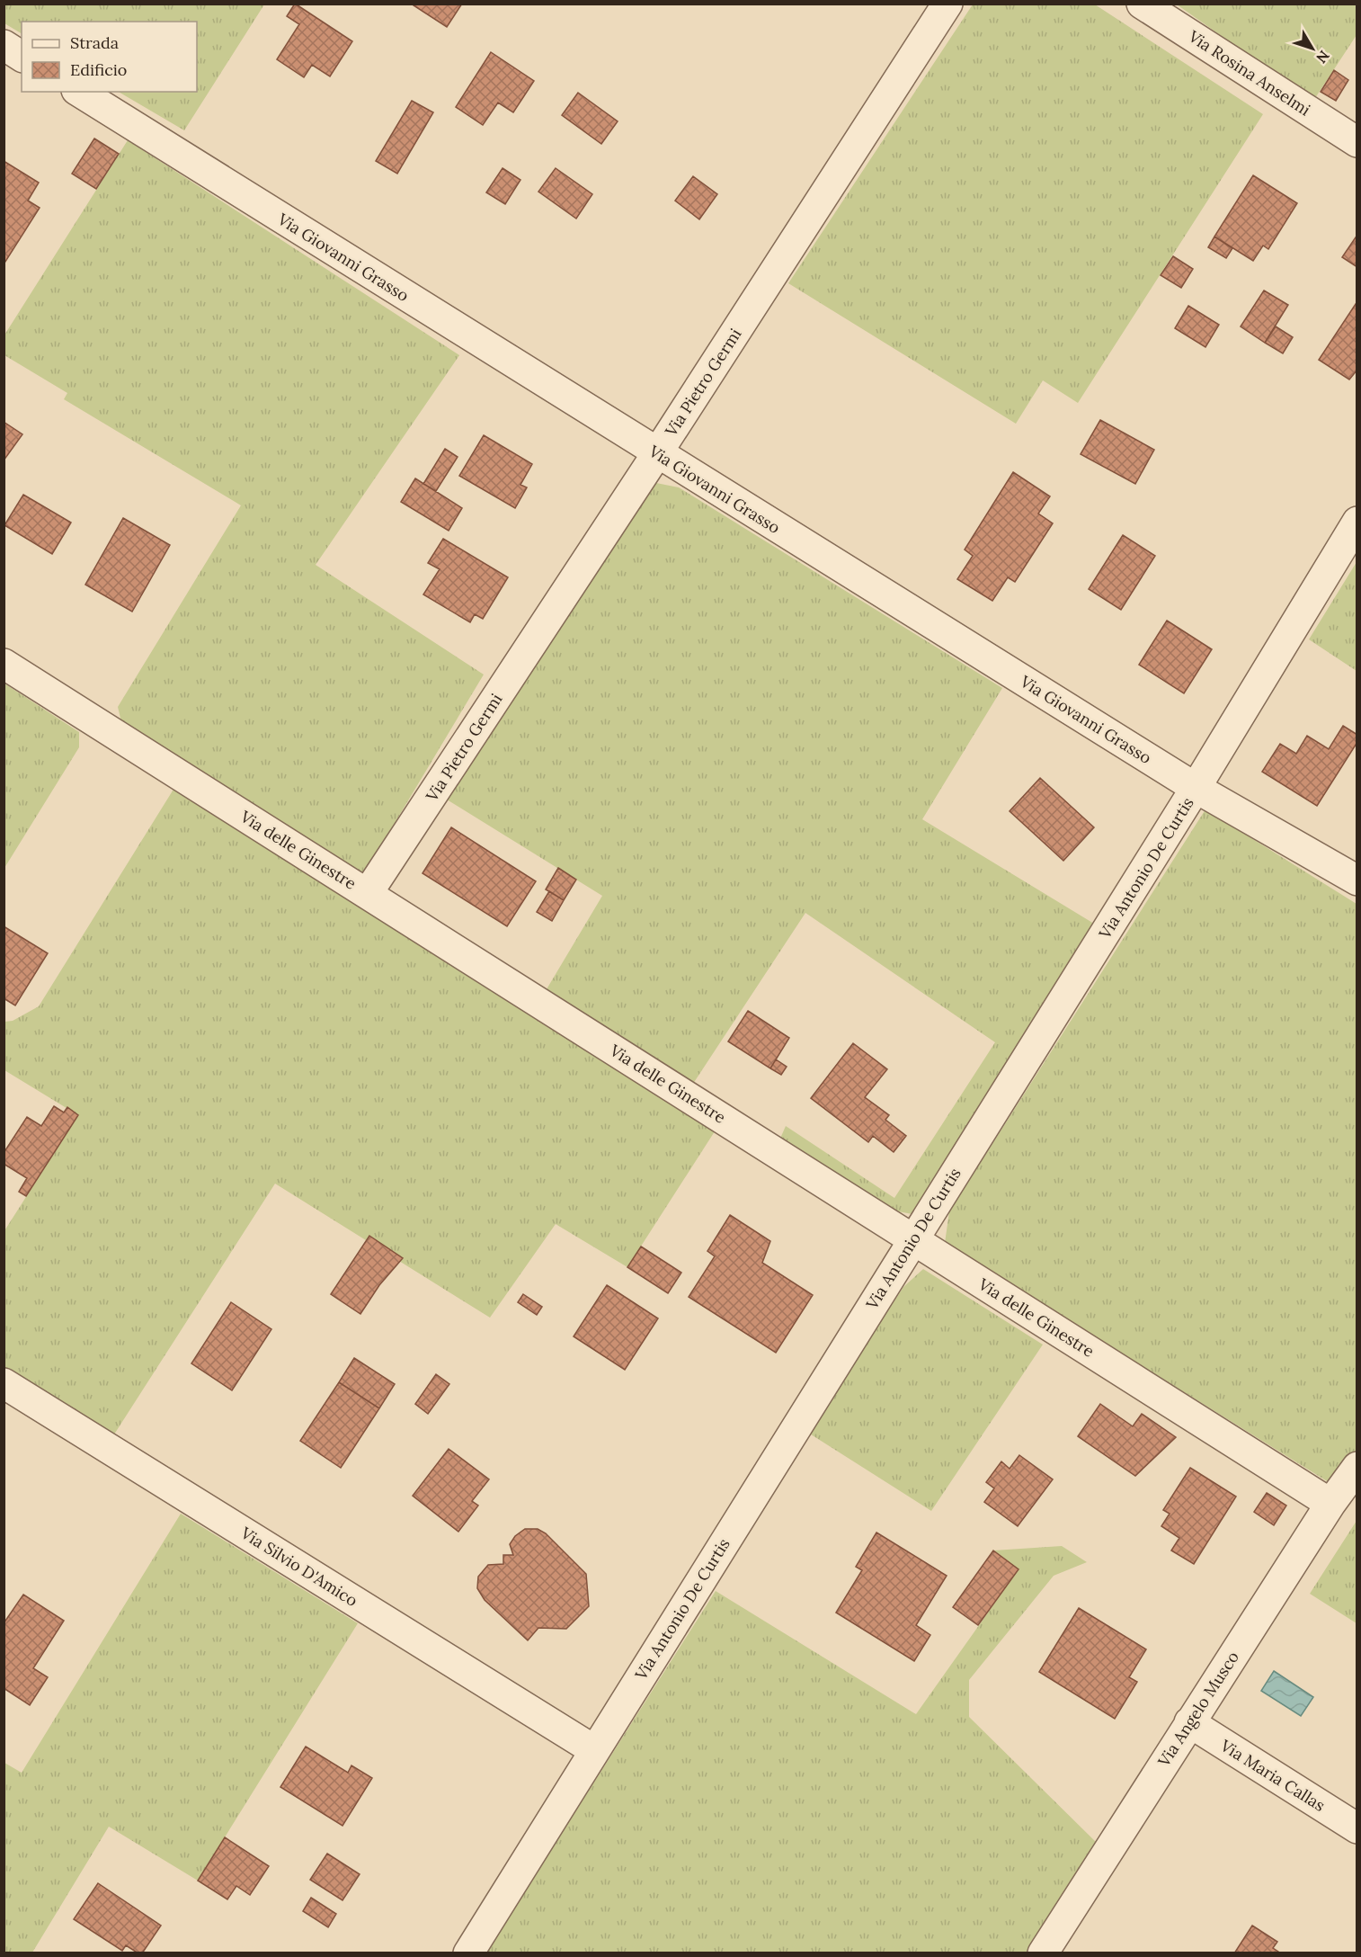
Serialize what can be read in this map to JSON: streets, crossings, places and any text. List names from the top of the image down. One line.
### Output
{"streets":{"street":["Via Rosina Anselmi","Via Giovanni Grasso","Via Pietro Germi","Via delle Ginestre","Via Antonio De Curtis","Via Silvio D'Amico","Via Angelo Musco","Via Maria Callas"]},"crossings":[["Via Giovanni Grasso","Via Pietro Germi"],["Via Giovanni Grasso","Via Antonio De Curtis"],["Via Pietro Germi","Via delle Ginestre"],["Via delle Ginestre","Via Antonio De Curtis"],["Via delle Ginestre","Via Angelo Musco"],["Via Antonio De Curtis","Via Silvio D'Amico"],["Via Angelo Musco","Via Maria Callas"]],"legend":["Strada","Edificio"],"north":"bottom right"}
